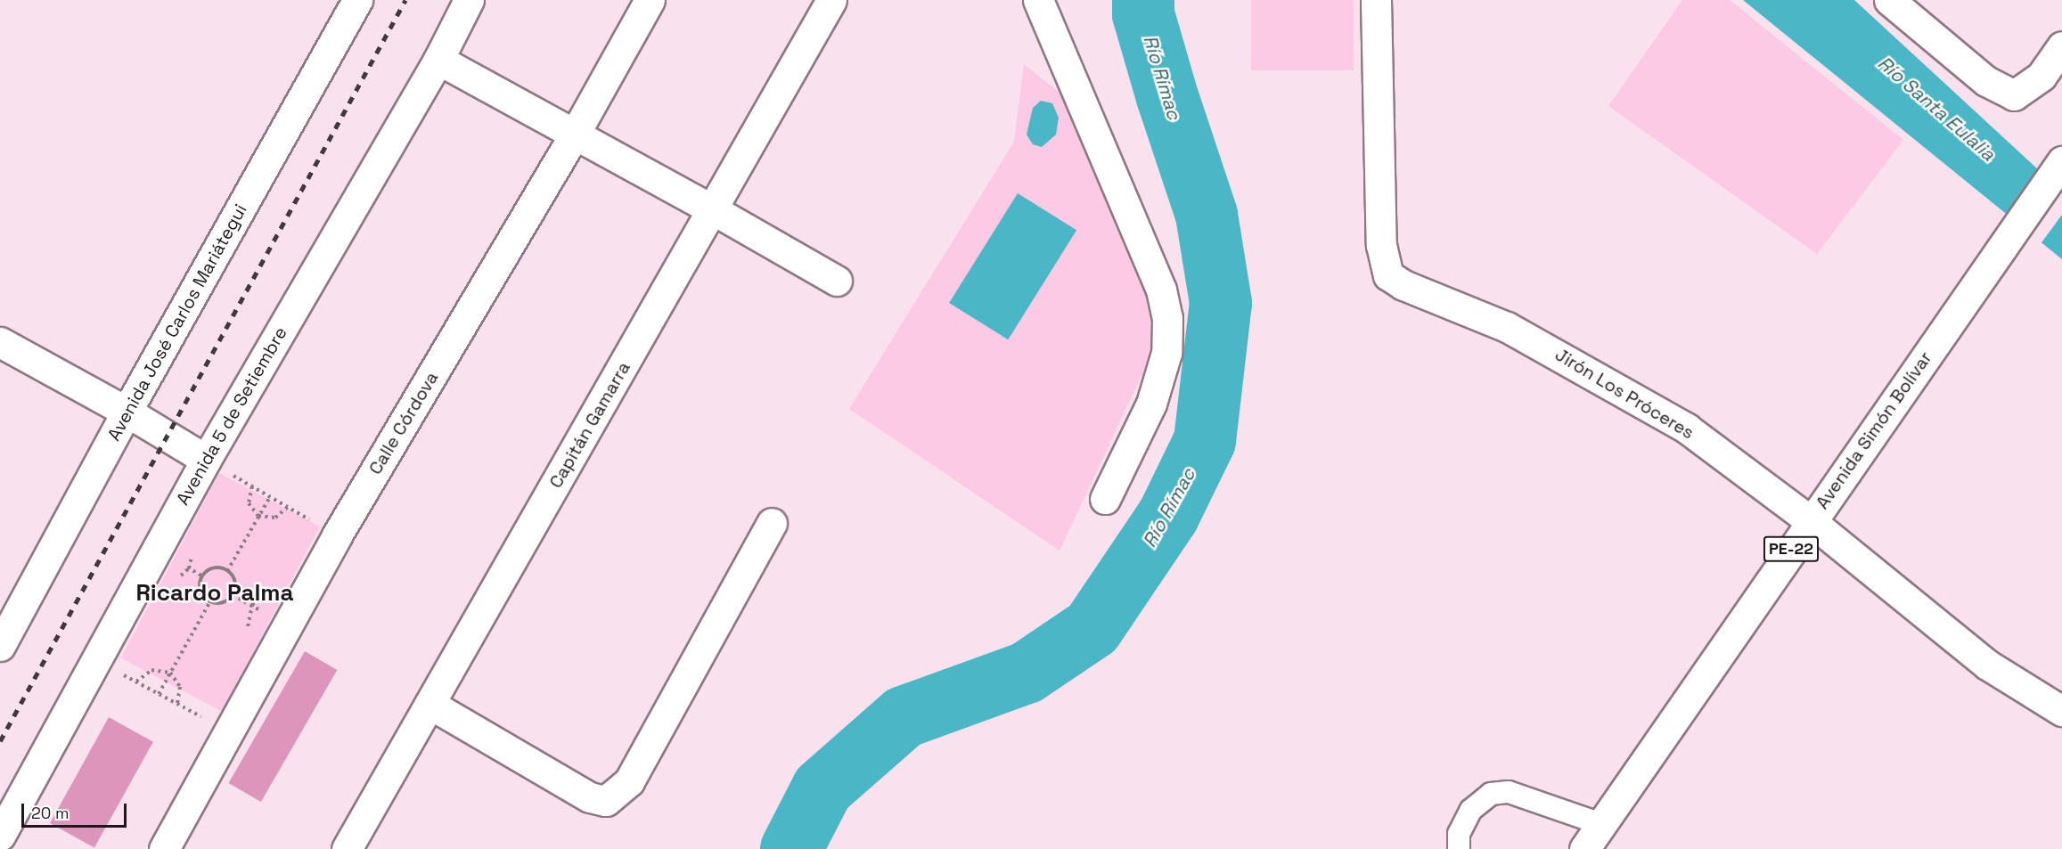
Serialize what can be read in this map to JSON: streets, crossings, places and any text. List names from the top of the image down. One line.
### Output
{"streets":{"main road":["Avenida José Carlos Mariátegui","Jirón Los Próceres","Avenida 5 de Setiembre","Calle Córdova","Capitán Gamarra","Avenida Simón Bolívar","PE-22"]},"crossings":[["Jirón Los Próceres","Avenida Simón Bolívar"]],"districts":["Ricardo Palma"],"water":["Río Rímac","Río Santa Eulalia"],"scale_bar":"20 m"}
